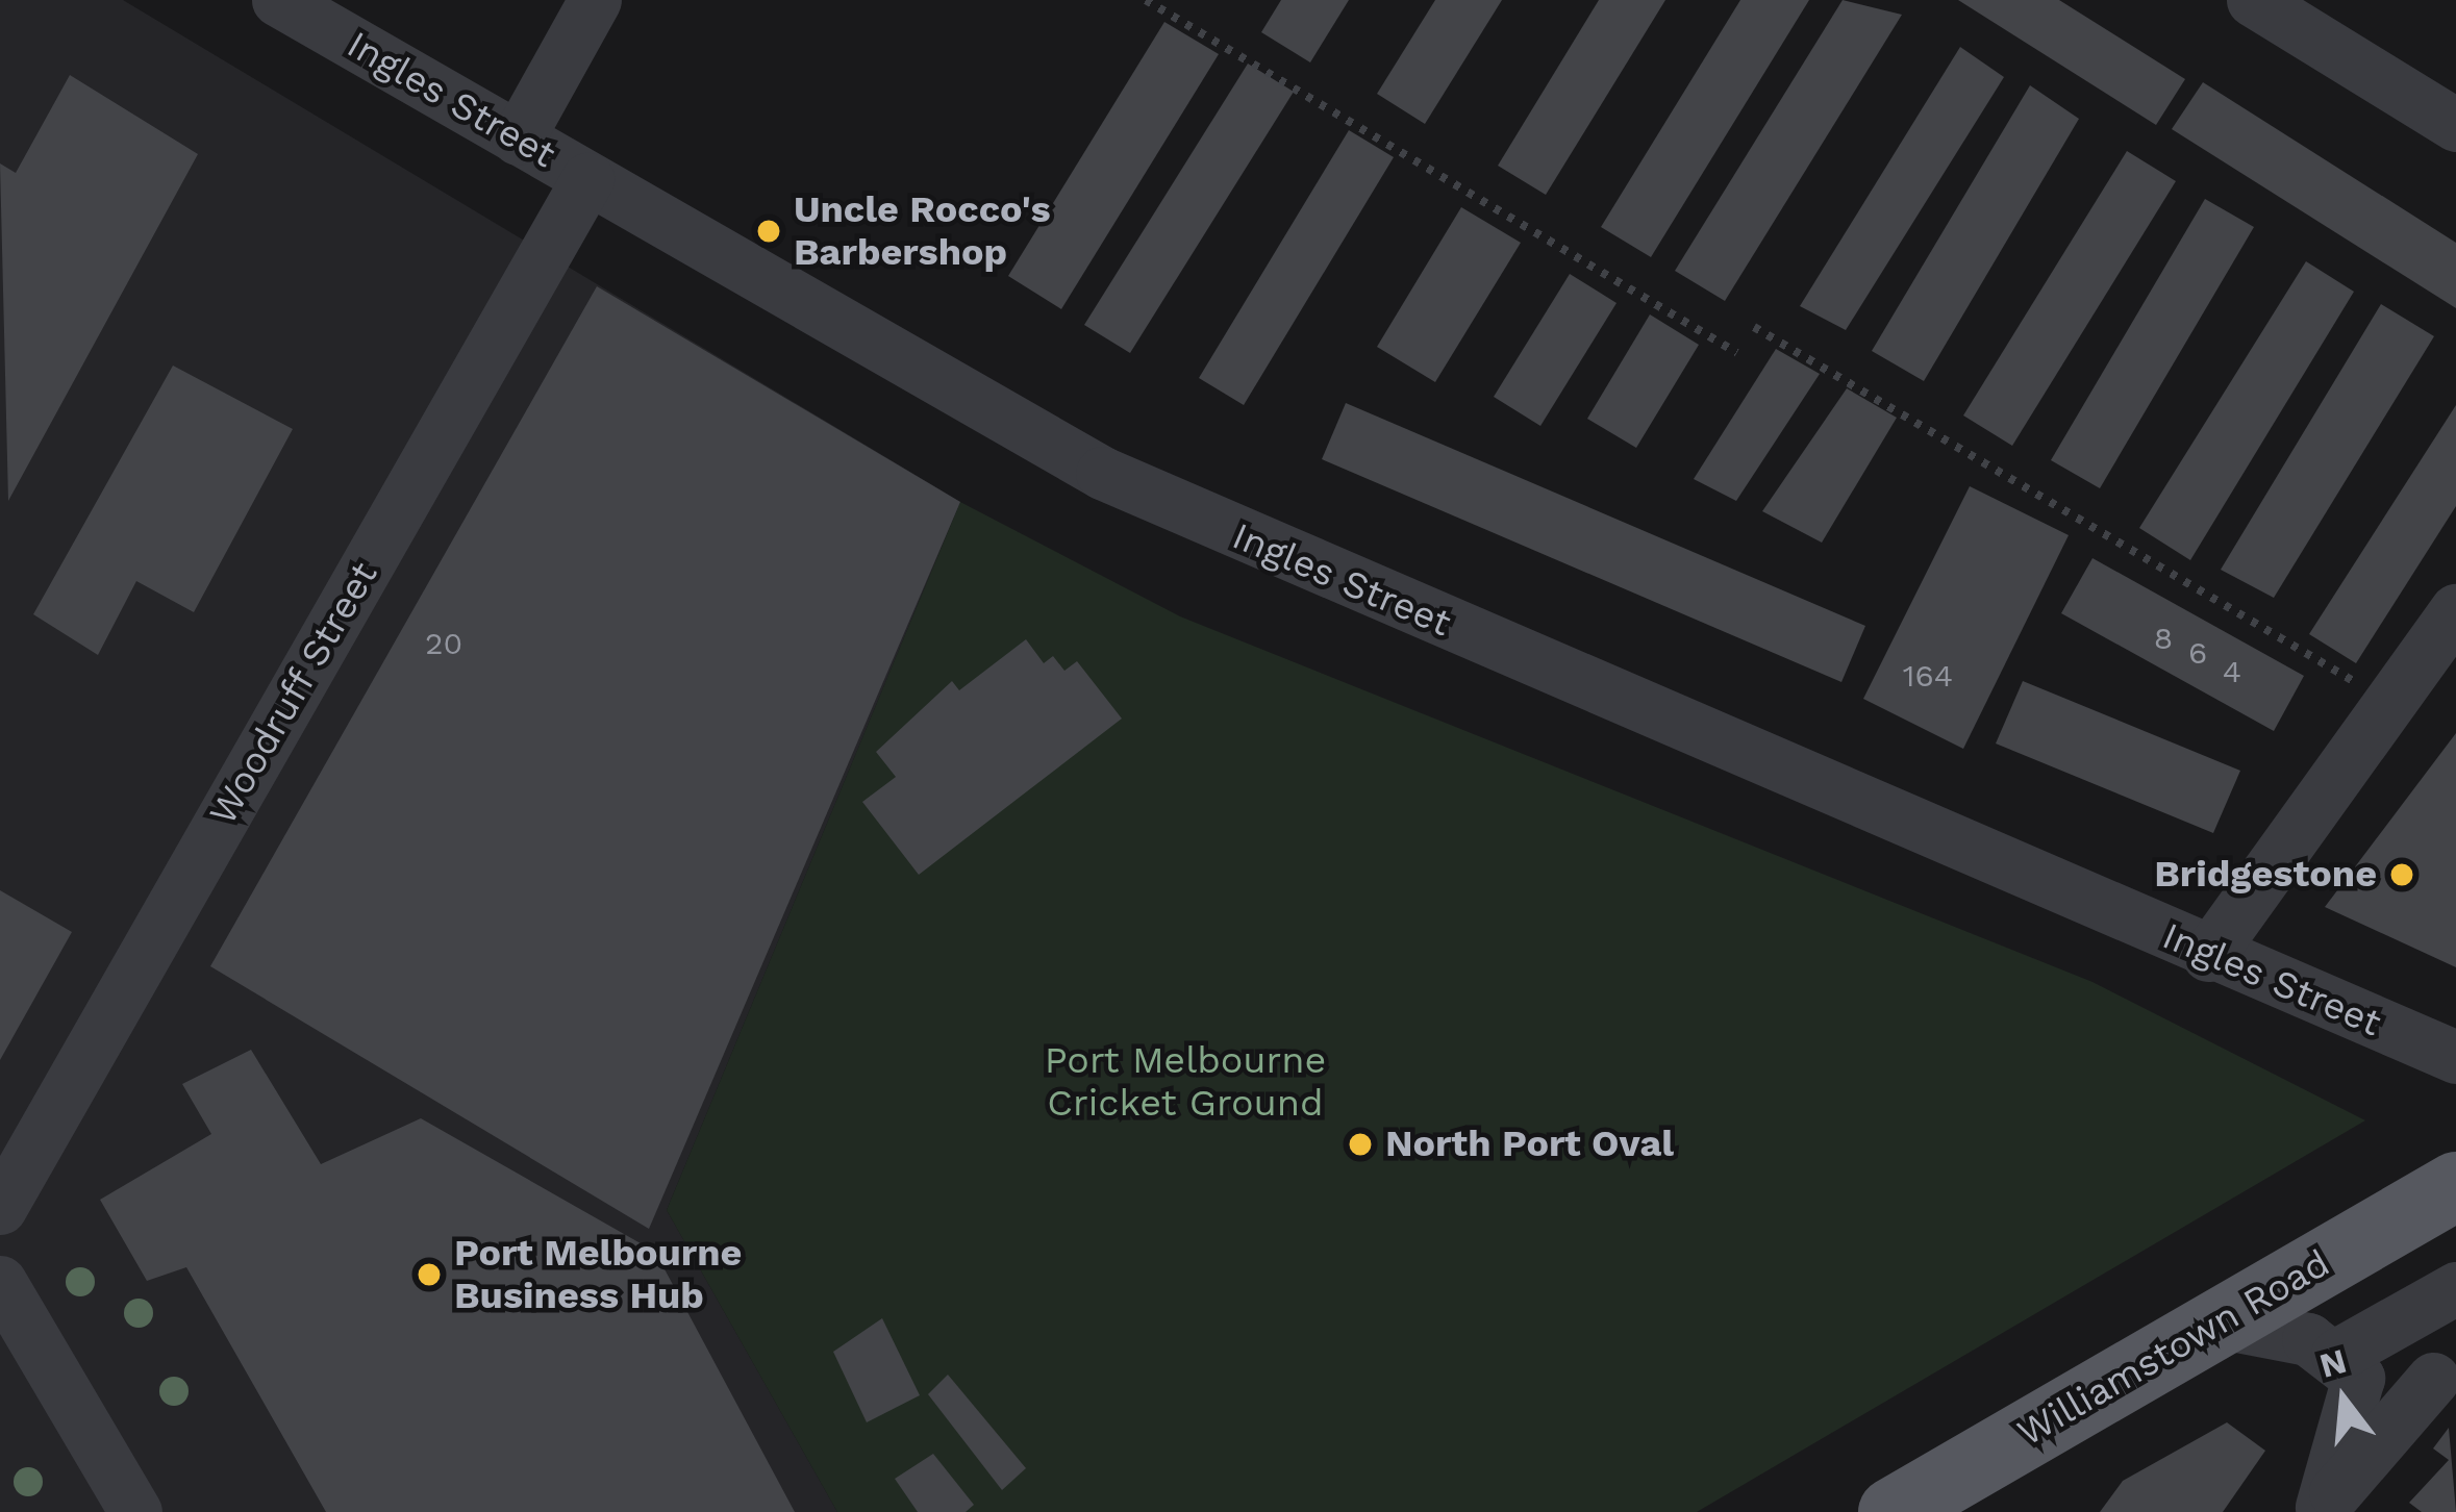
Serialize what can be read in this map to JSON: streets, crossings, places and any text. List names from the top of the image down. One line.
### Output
{"streets":{"main road":["Williamstown Road"],"street":["Ingles Street","Woodruff Street"]},"crossings":[["Ingles Street","Woodruff Street"]],"parks":["Port Melbourne Cricket Ground"],"places":["Uncle Rocco's Barbershop","Bridgestone","North Port Oval","Port Melbourne Business Hub"],"house_numbers":["8","20","6","4","164"],"north":"top"}
